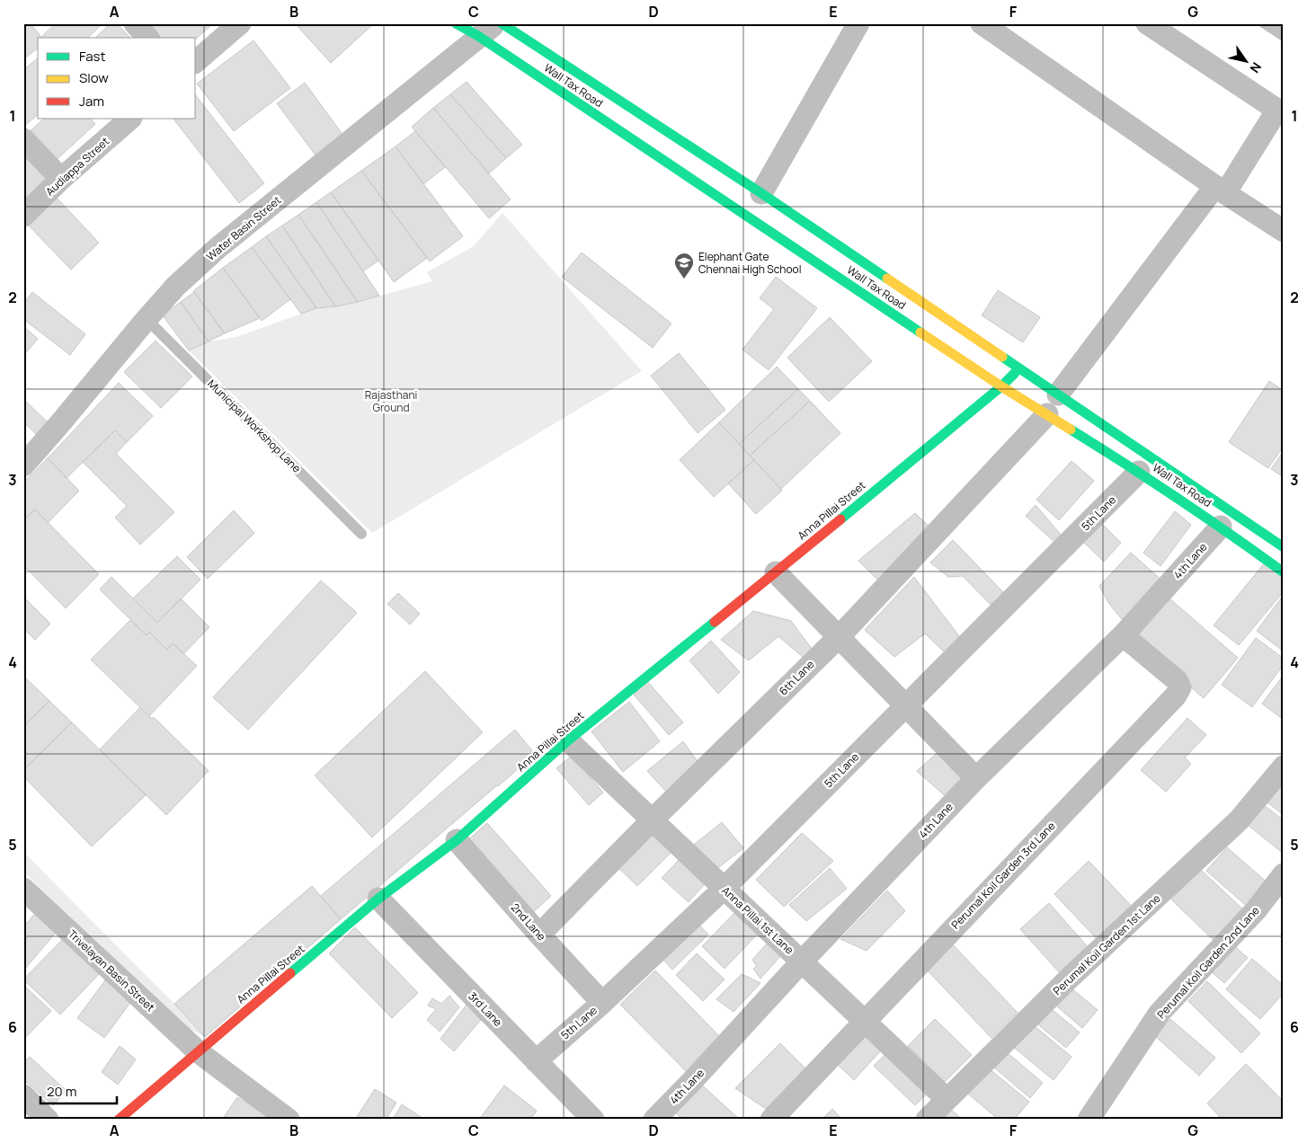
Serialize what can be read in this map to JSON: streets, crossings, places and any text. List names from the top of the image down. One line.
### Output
{"streets":{"main road":["Wall Tax Road","Anna Pillai Street"],"street":["Audiappa Street","Water Basin Street","5th Lane","4th Lane","6th Lane","Perumal Koil Garden 3rd Lane","Anna Pillai 1st Lane","2nd Lane","Perumal Koil Garden 1st Lane","Perumal Koil Garden 2nd Lane","Trivelayan Basin Street","3rd Lane"],"lane":["Municipal Workshop Lane"]},"crossings":[["Wall Tax Road","Water Basin Street"],["Wall Tax Road","Anna Pillai Street"],["Wall Tax Road","5th Lane"],["Wall Tax Road","4th Lane"],["Wall Tax Road","6th Lane"],["Water Basin Street","Municipal Workshop Lane"],["Anna Pillai Street","Anna Pillai 1st Lane"],["Anna Pillai Street","2nd Lane"],["Anna Pillai Street","Trivelayan Basin Street"],["Anna Pillai Street","3rd Lane"],["5th Lane","Anna Pillai 1st Lane"],["5th Lane","2nd Lane"],["5th Lane","3rd Lane"],["4th Lane","Perumal Koil Garden 3rd Lane"],["4th Lane","Anna Pillai 1st Lane"],["6th Lane","Anna Pillai 1st Lane"],["6th Lane","2nd Lane"],["Perumal Koil Garden 3rd Lane","Anna Pillai 1st Lane"],["Anna Pillai 1st Lane","Perumal Koil Garden 1st Lane"]],"parks":["Rajasthani Ground"],"places":{"school or university":["Elephant Gate Chennai High School"]},"legend":["Fast","Slow","Jam"],"scale_bar":"20 m","north":"bottom right","grid":{"columns":["A","B","C","D","E","F","G"],"rows":["1","2","3","4","5","6"]}}
